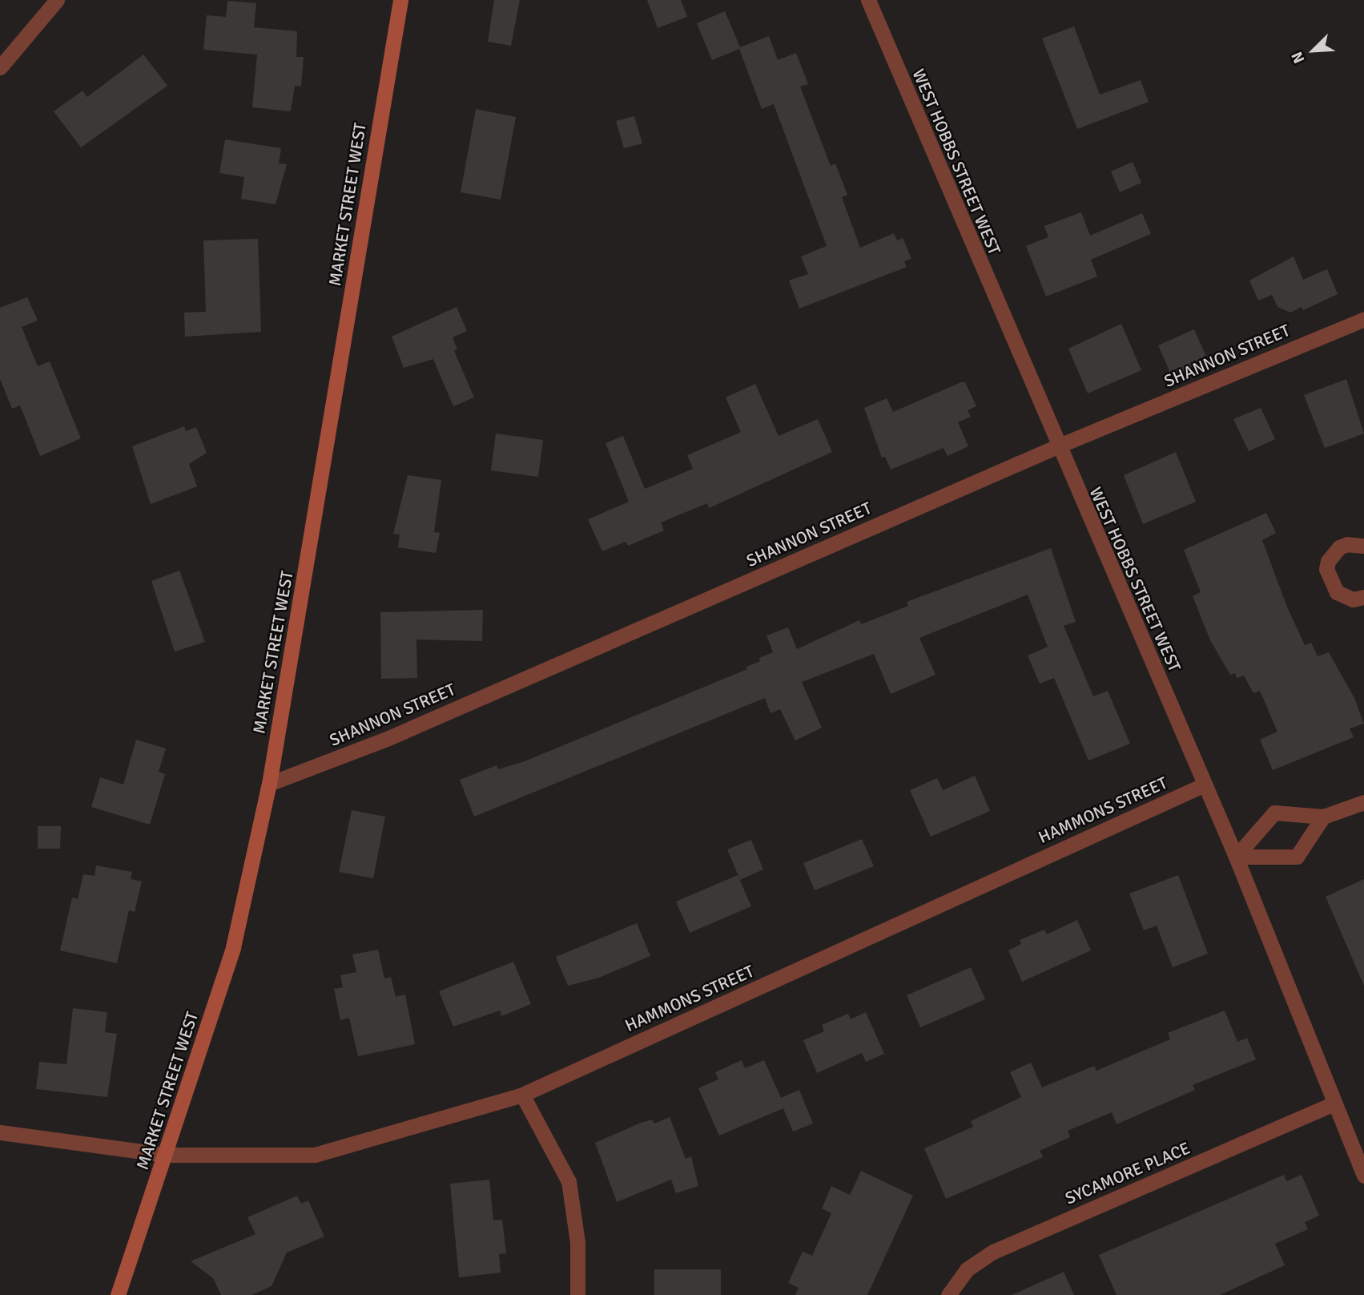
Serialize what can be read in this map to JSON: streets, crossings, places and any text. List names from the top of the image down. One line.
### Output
{"streets":{"main road":["MARKET STREET WEST"],"street":["WEST HOBBS STREET WEST","SHANNON STREET","HAMMONS STREET","SYCAMORE PLACE"]},"crossings":[["WEST HOBBS STREET WEST","SHANNON STREET"],["WEST HOBBS STREET WEST","HAMMONS STREET"],["WEST HOBBS STREET WEST","SYCAMORE PLACE"],["MARKET STREET WEST","SHANNON STREET"],["MARKET STREET WEST","HAMMONS STREET"]],"north":"bottom left"}
